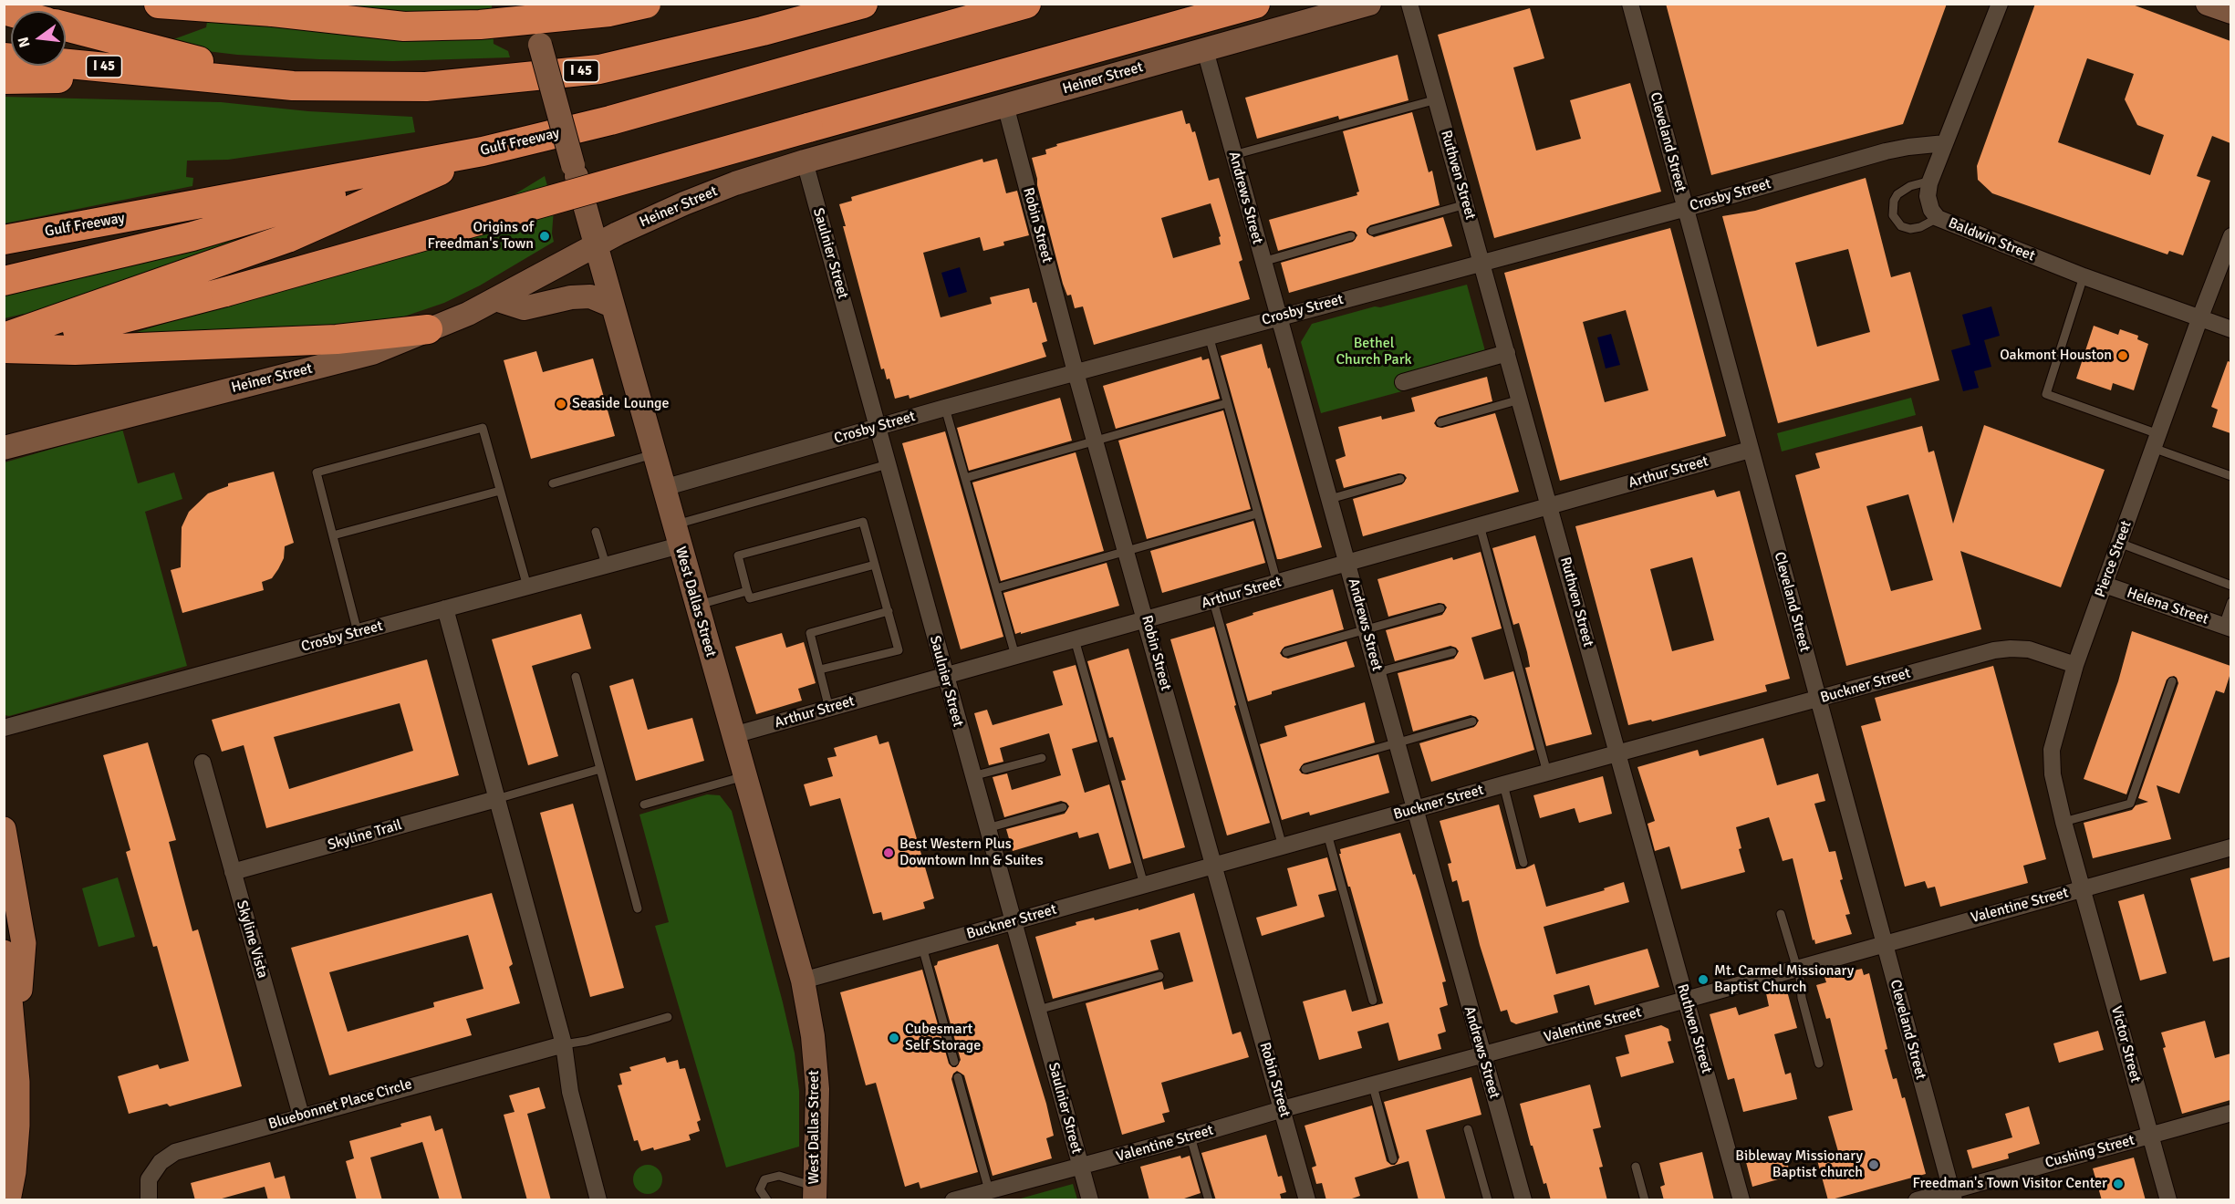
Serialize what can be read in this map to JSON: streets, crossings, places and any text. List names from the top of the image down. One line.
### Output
{"streets":{"highway":["I 45","Gulf Freeway"],"main road":["Heiner Street","West Dallas Street"],"street":["Cleveland Street","Ruthven Street","Crosby Street","Andrews Street","Robin Street","Baldwin Street","Saulnier Street","Arthur Street","Pierce Street","Helena Street","Buckner Street","Skyline Trail","Valentine Street","Skyline Vista","Victor Street","Bluebonnet Place Circle","Cushing Street"]},"crossings":[["Heiner Street","Andrews Street"],["Heiner Street","Robin Street"],["Heiner Street","Saulnier Street"],["Heiner Street","West Dallas Street"],["Cleveland Street","Crosby Street"],["Cleveland Street","Arthur Street"],["Cleveland Street","Buckner Street"],["Cleveland Street","Valentine Street"],["Cleveland Street","Cushing Street"],["Ruthven Street","Crosby Street"],["Ruthven Street","Arthur Street"],["Ruthven Street","Buckner Street"],["Ruthven Street","Valentine Street"],["Crosby Street","Andrews Street"],["Crosby Street","Robin Street"],["Crosby Street","Baldwin Street"],["Crosby Street","Saulnier Street"],["Crosby Street","West Dallas Street"],["Andrews Street","Arthur Street"],["Andrews Street","Buckner Street"],["Andrews Street","Valentine Street"],["Robin Street","Arthur Street"],["Robin Street","Buckner Street"],["Robin Street","Valentine Street"],["Baldwin Street","Pierce Street"],["Saulnier Street","Arthur Street"],["Saulnier Street","Buckner Street"],["Saulnier Street","Valentine Street"],["Arthur Street","West Dallas Street"],["Pierce Street","Helena Street"],["Pierce Street","Buckner Street"],["Pierce Street","Valentine Street"],["Pierce Street","Victor Street"],["West Dallas Street","Buckner Street"],["Skyline Trail","Skyline Vista"],["Valentine Street","Victor Street"],["Skyline Vista","Bluebonnet Place Circle"],["Victor Street","Cushing Street"]],"parks":["Bethel Church Park"],"places":["Origins of Freedman's Town","Oakmont Houston","Seaside Lounge","Best Western Plus Downtown Inn & Suites","Mt. Carmel Missionary Baptist Church","Cubesmart Self Storage","Bibleway Missionary Baptist church","Freedman's Town Visitor Center"],"north":"left"}
